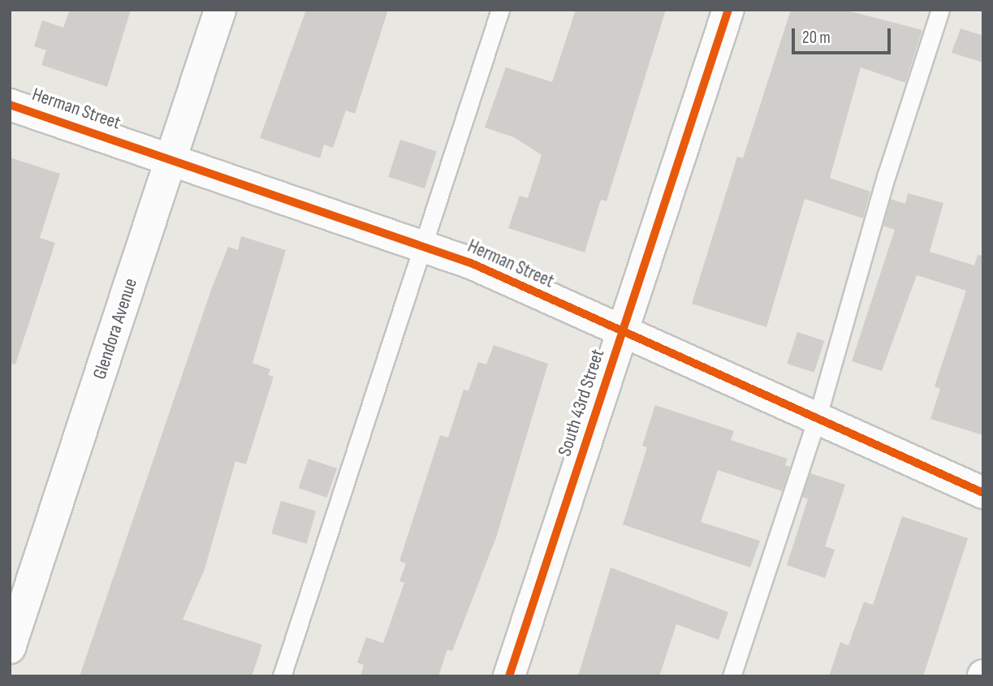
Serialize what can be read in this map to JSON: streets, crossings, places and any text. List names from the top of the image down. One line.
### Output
{"streets":{"street":["Herman Street","Glendora Avenue","South 43rd Street"]},"crossings":[["Herman Street","Glendora Avenue"],["Herman Street","South 43rd Street"]],"scale_bar":"20 m"}
